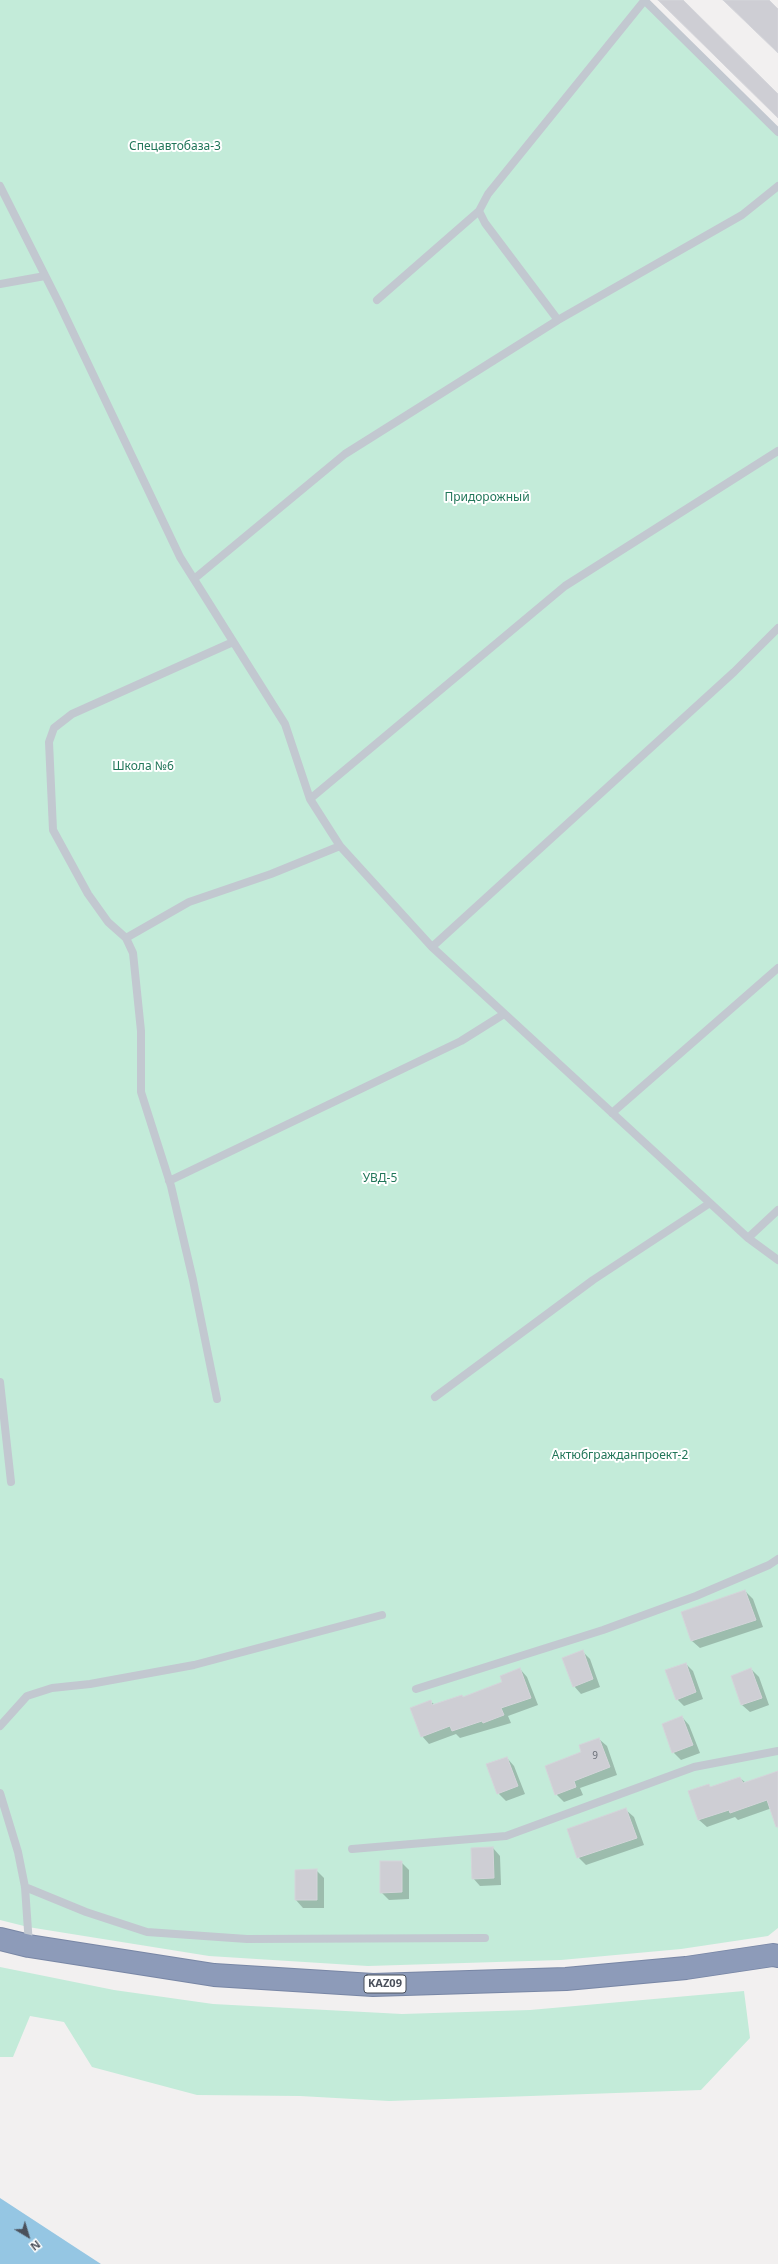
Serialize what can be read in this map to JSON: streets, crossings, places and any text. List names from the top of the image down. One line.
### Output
{"streets":{"highway":["KAZ09"]},"parks":["Спецавтобаза-3","Придорожный","Школа №6","УВД-5","Актюбгражданпроект-2"],"house_numbers":["9"],"north":"bottom right"}
